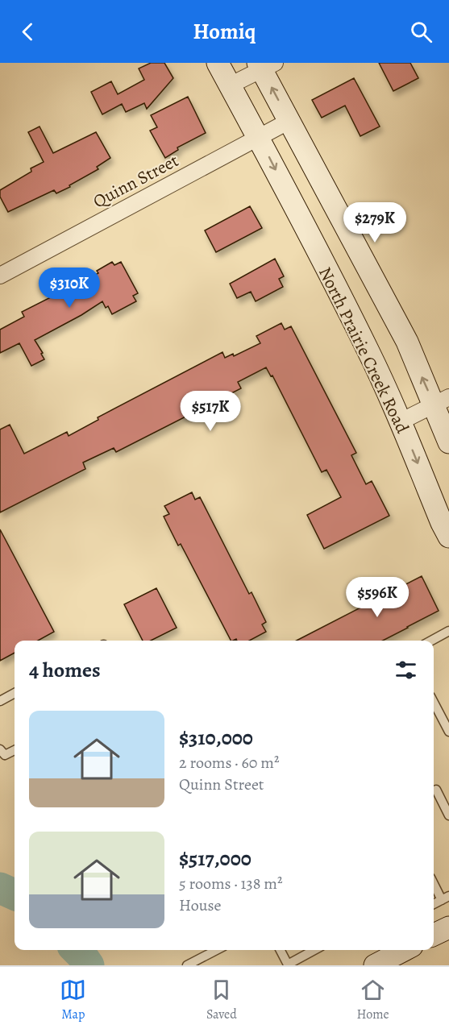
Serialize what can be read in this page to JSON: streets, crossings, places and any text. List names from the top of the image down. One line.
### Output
{"streets":{"main road":["North Prairie Creek Road"],"street":["Quinn Street"]},"crossings":[["Quinn Street","North Prairie Creek Road"]],"page":{"header":"Homiq","price":["$279K","$310K","$517K","$596K"],"heading":"4 homes","list":[{"name":"$310,000","note":"2 rooms · 60 m² · Quinn Street"},{"name":"$517,000","note":"5 rooms · 138 m² · House"}],"tabs":["Map","Saved","Home"]}}
